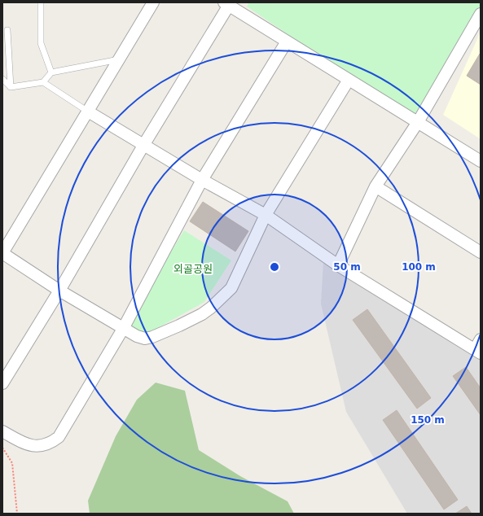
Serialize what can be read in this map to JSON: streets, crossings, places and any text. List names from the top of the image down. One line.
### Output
{"parks":["외골공원"],"rings":["50 m","100 m","150 m"]}
